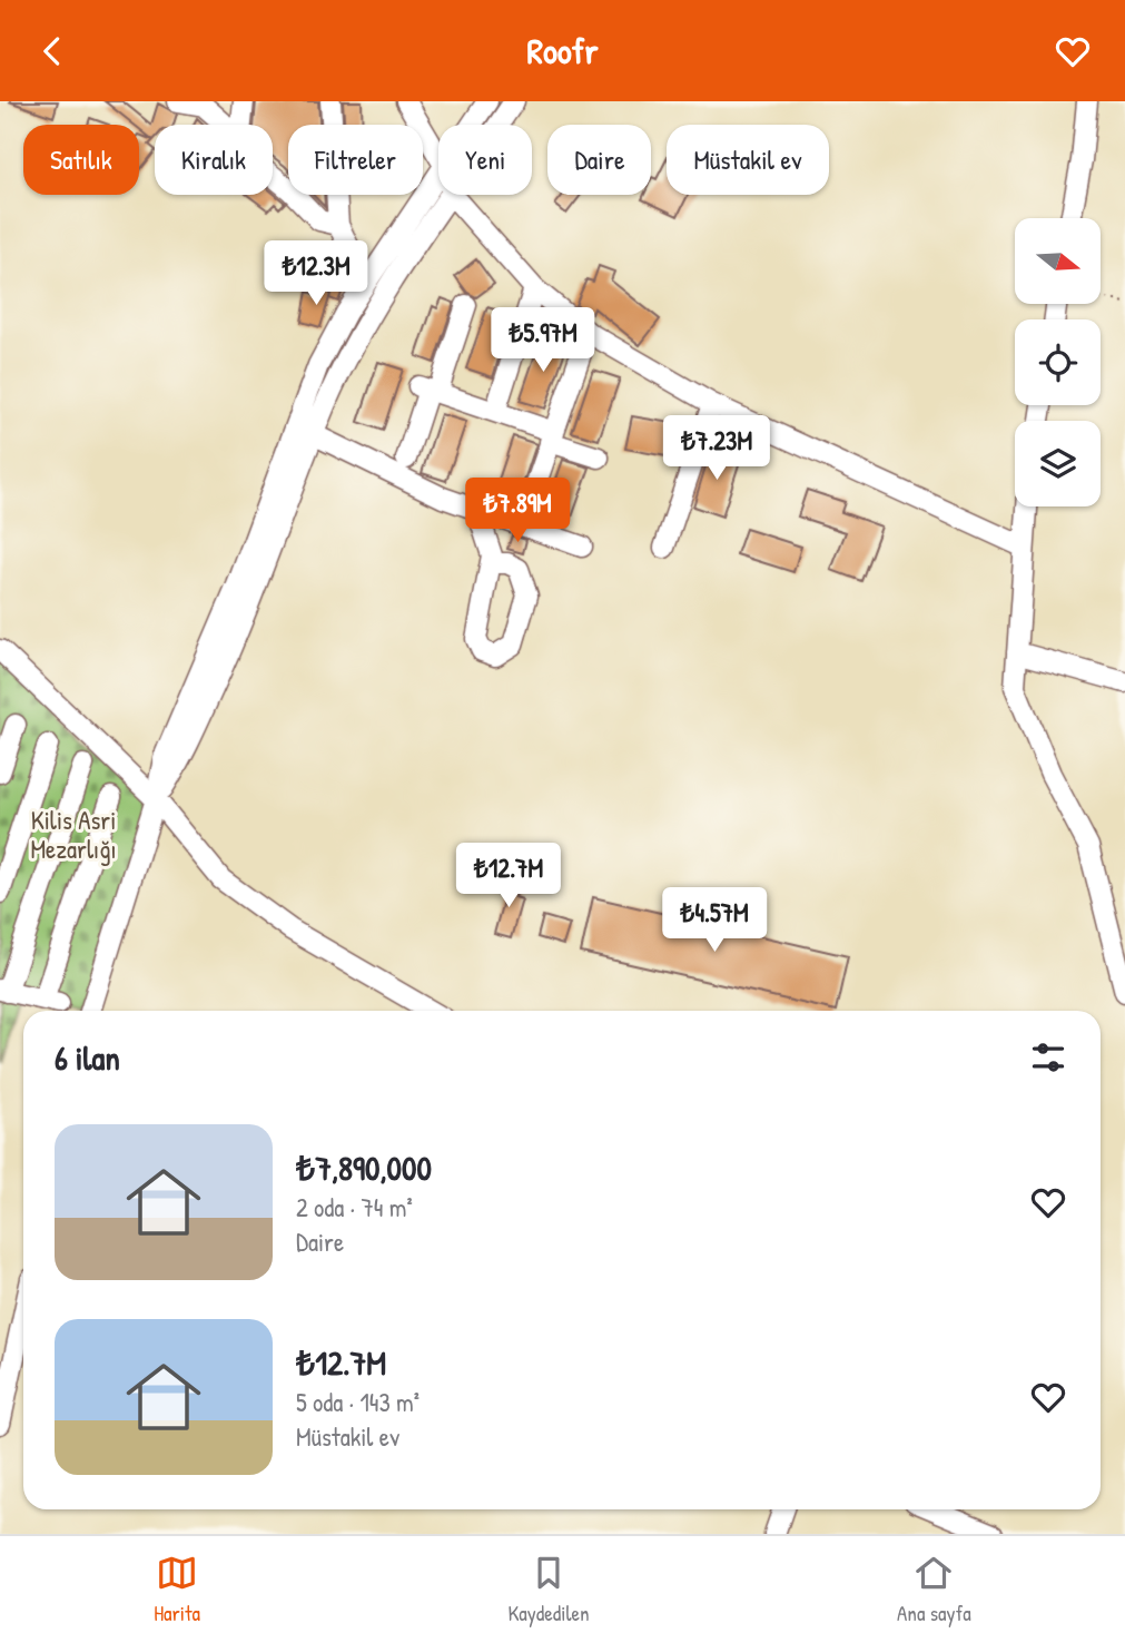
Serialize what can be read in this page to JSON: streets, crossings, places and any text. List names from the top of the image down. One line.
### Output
{"parks":["Kilis Asri Mezarlığı"],"north":"right","page":{"header":"Roofr","chip":["Satılık","Kiralık","Filtreler","Yeni","Daire","Müstakil ev"],"price":["₺12.3M","₺5.97M","₺7.23M","₺7.89M","₺12.7M","₺4.57M"],"heading":"6 ilan","list":[{"name":"₺7,890,000","note":"2 oda · 74 m² · Daire"},{"name":"₺12.7M","note":"5 oda · 143 m² · Müstakil ev"}],"tabs":["Harita","Kaydedilen","Ana sayfa"]}}
